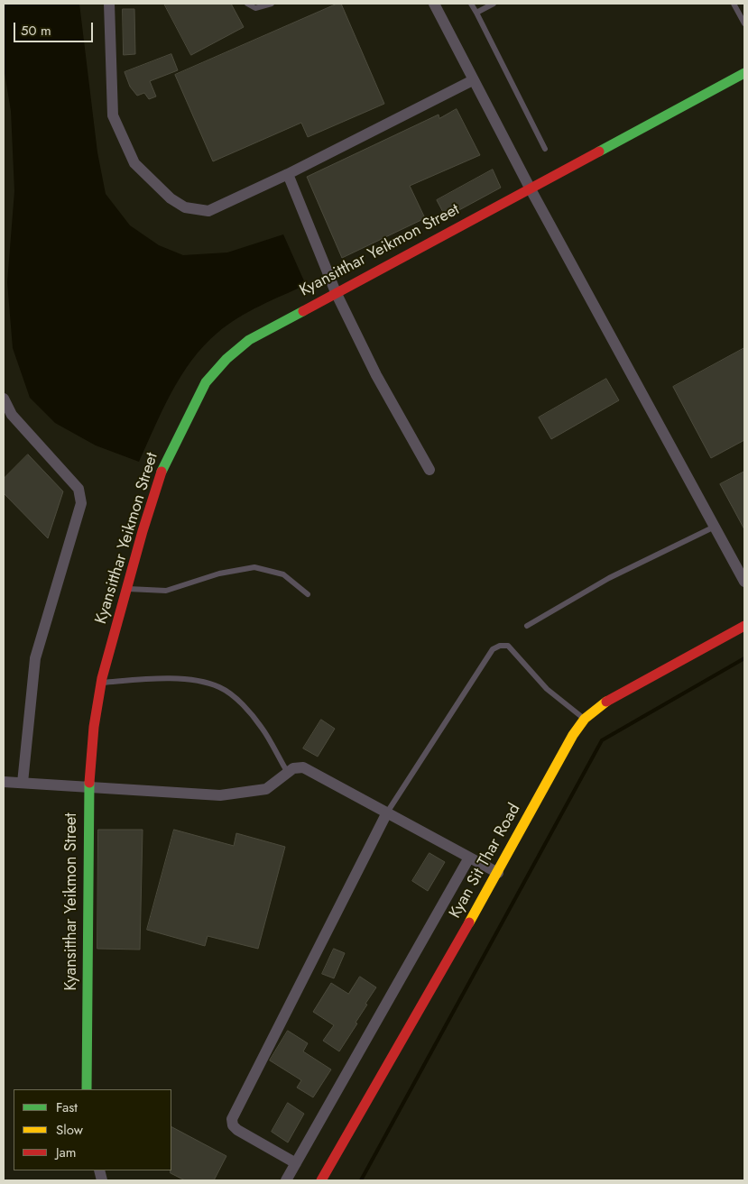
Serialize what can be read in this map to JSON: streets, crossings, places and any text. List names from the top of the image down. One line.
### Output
{"streets":{"street":["Kyansitthar Yeikmon Street","Kyan Sit Thar Road"]},"legend":["Fast","Slow","Jam"],"scale_bar":"50 m"}
